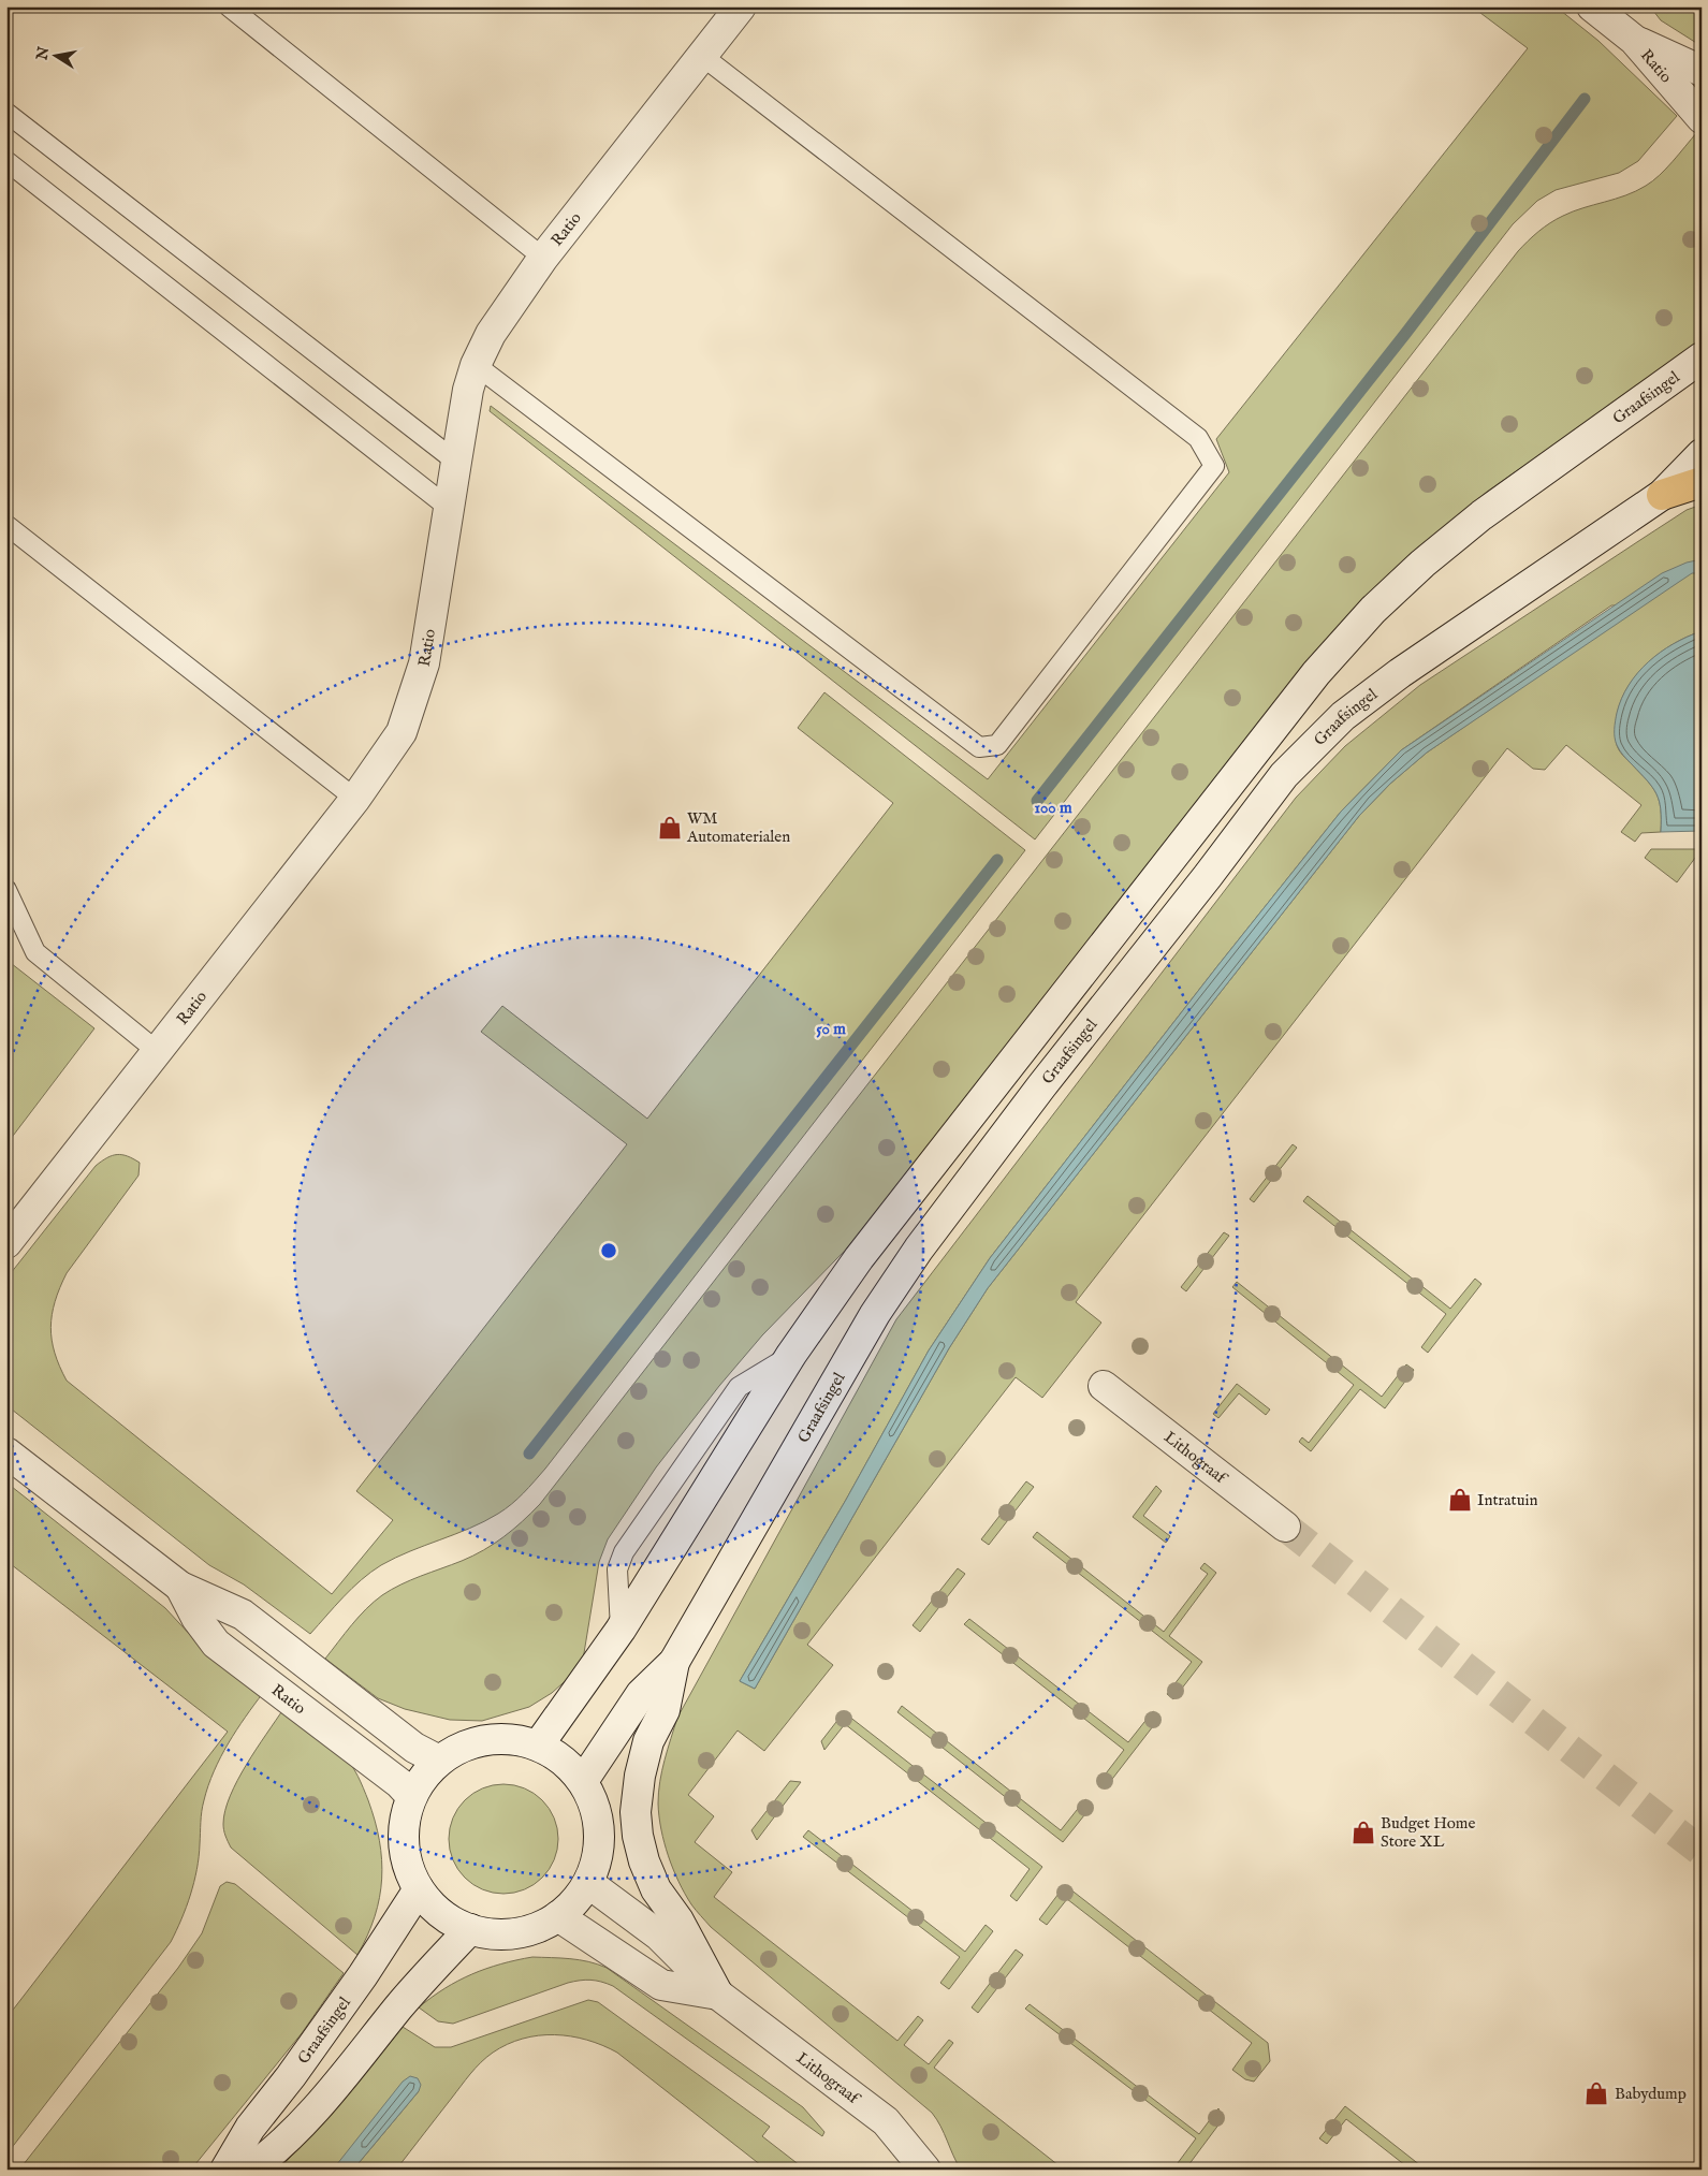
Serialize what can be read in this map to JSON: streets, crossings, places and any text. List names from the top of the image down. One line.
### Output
{"streets":{"street":["Ratio","Graafsingel","Lithograaf"]},"places":{"shop":["WM Automaterialen","Intratuin","Budget Home Store XL","Babydump"]},"north":"left","rings":["100 m","50 m"]}
